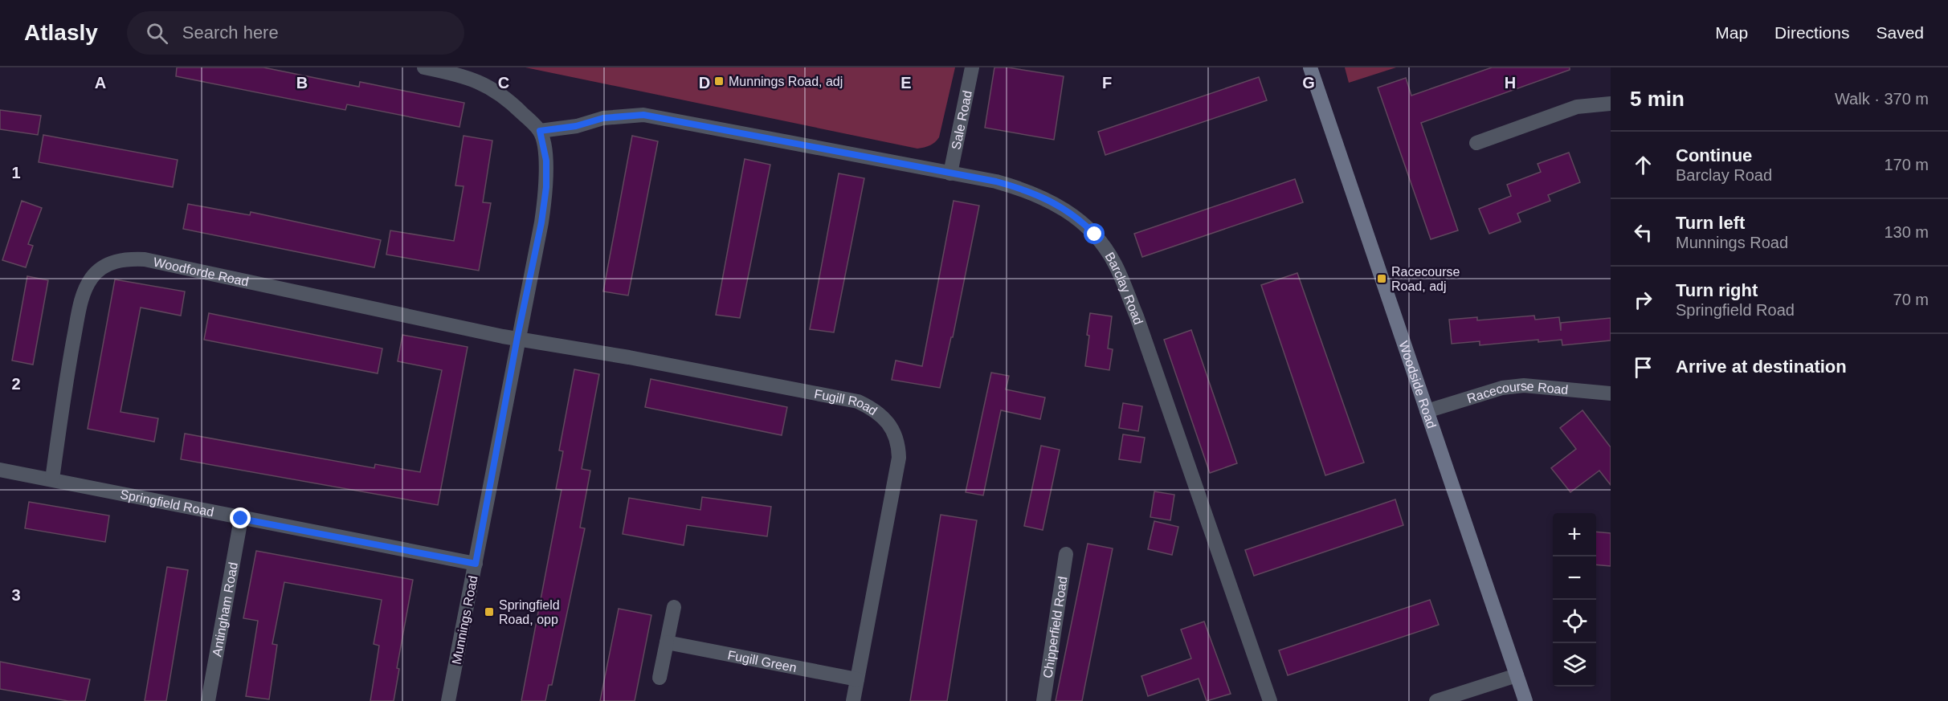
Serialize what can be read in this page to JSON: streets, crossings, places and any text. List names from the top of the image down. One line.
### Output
{"streets":{"street":["Sale Road","Woodforde Road","Barclay Road","Woodside Road","Racecourse Road","Fugill Road","Springfield Road","Antingham Road","Munnings Road","Chipperfield Road","Fugill Green"]},"crossings":[["Sale Road","Barclay Road"],["Woodforde Road","Fugill Road"],["Woodforde Road","Springfield Road"],["Woodforde Road","Munnings Road"],["Barclay Road","Munnings Road"],["Woodside Road","Racecourse Road"],["Fugill Road","Munnings Road"],["Fugill Road","Fugill Green"],["Springfield Road","Antingham Road"],["Springfield Road","Munnings Road"]],"places":{"transit":["Munnings Road, adj","Racecourse Road, adj","Springfield Road, opp"]},"page":{"header":"Atlasly","search":"Search here","nav":["Map","Directions","Saved"],"heading":["5 min","Walk · 370 m"],"list":[["Continue","Barclay Road","170 m"],["Turn left","Munnings Road","130 m"],["Turn right","Springfield Road","70 m"],"Arrive at destination"],"map_buttons":["+","−"]},"grid":{"columns":["A","B","C","D","E","F","G","H"],"rows":["1","2","3"]}}
